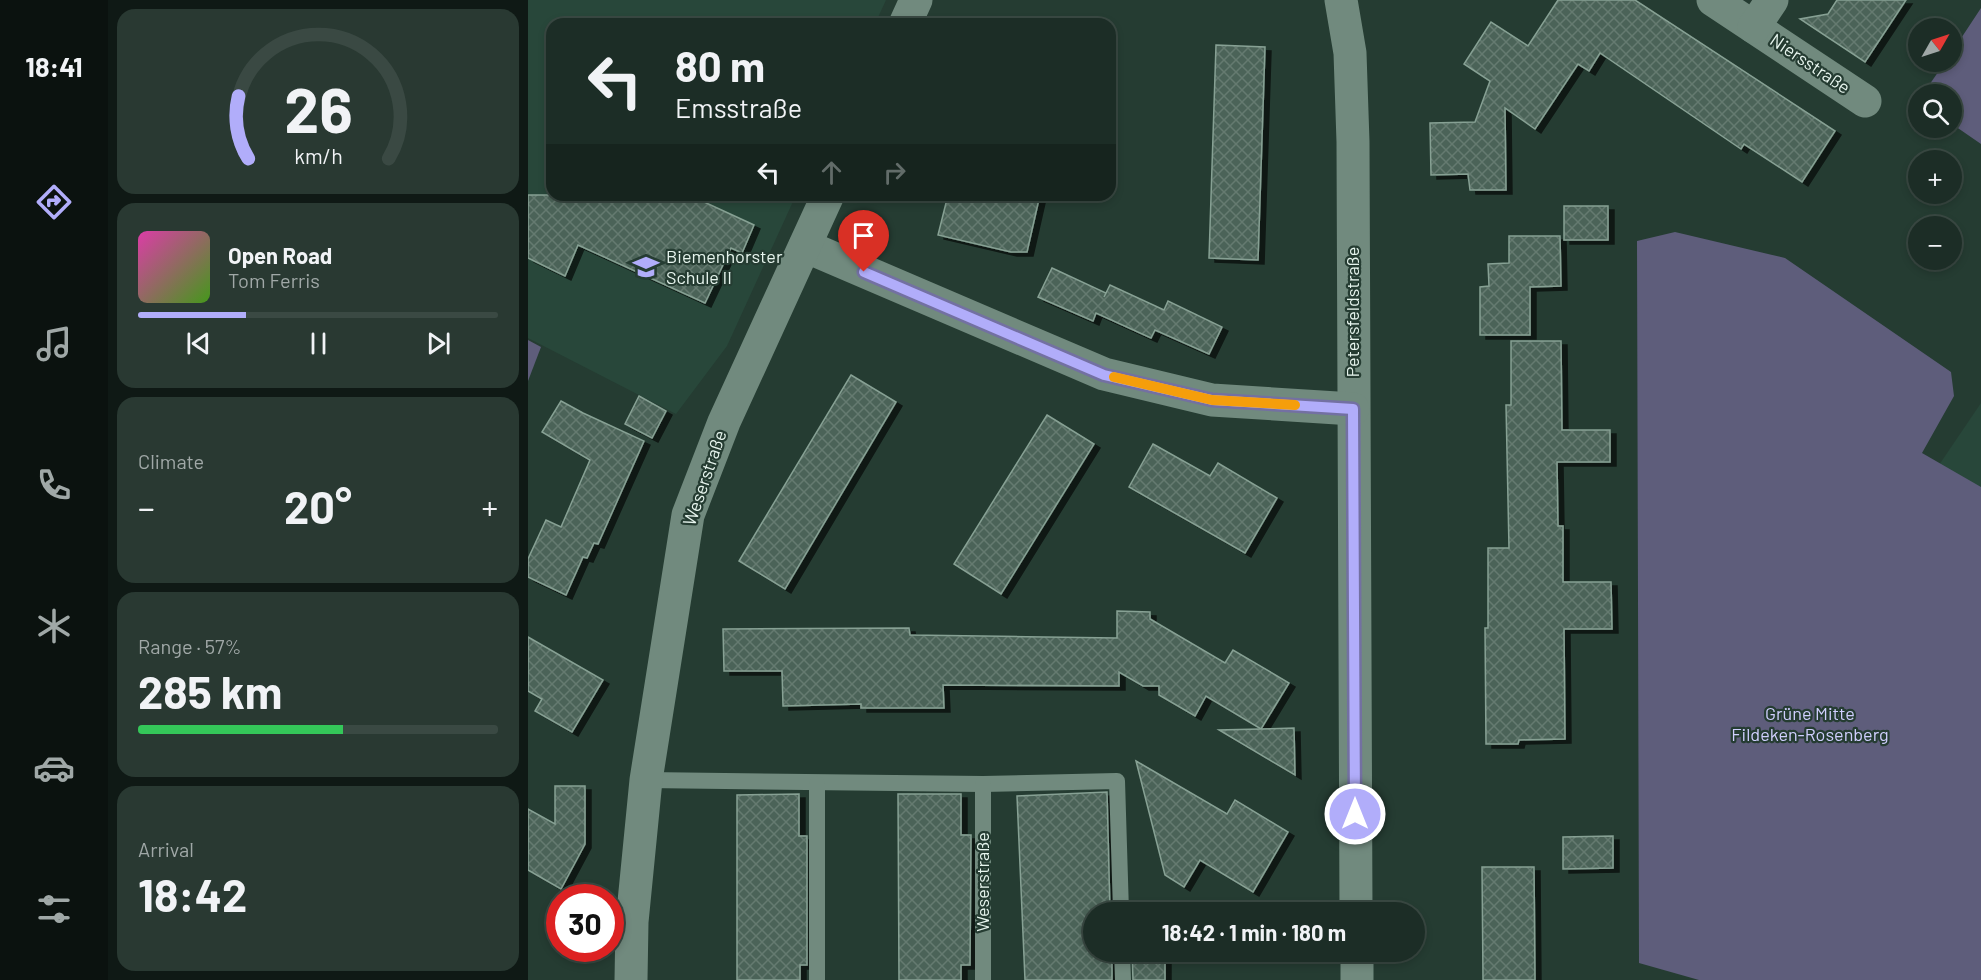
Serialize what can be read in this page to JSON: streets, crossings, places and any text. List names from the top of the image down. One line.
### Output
{"streets":{"street":["Niersstraße","Petersfeldstraße","Weserstraße"]},"parks":["Grüne Mitte Fildeken-Rosenberg"],"places":{"school or university":["Biemenhorster Schule II"]},"north":"top right","page":{"tabs":"18:41","map_buttons":["+","−"],"turn":["80 m","Emsstraße"],"song":["Open Road","Tom Ferris"],"tile":["Climate",["Range · 57%","285 km"],["Arrival","18:42"]],"heat":["−","20°","+"],"limit":"30","trip":"18:42 · 1 min · 180 m","gauge":["26","km/h"]}}
